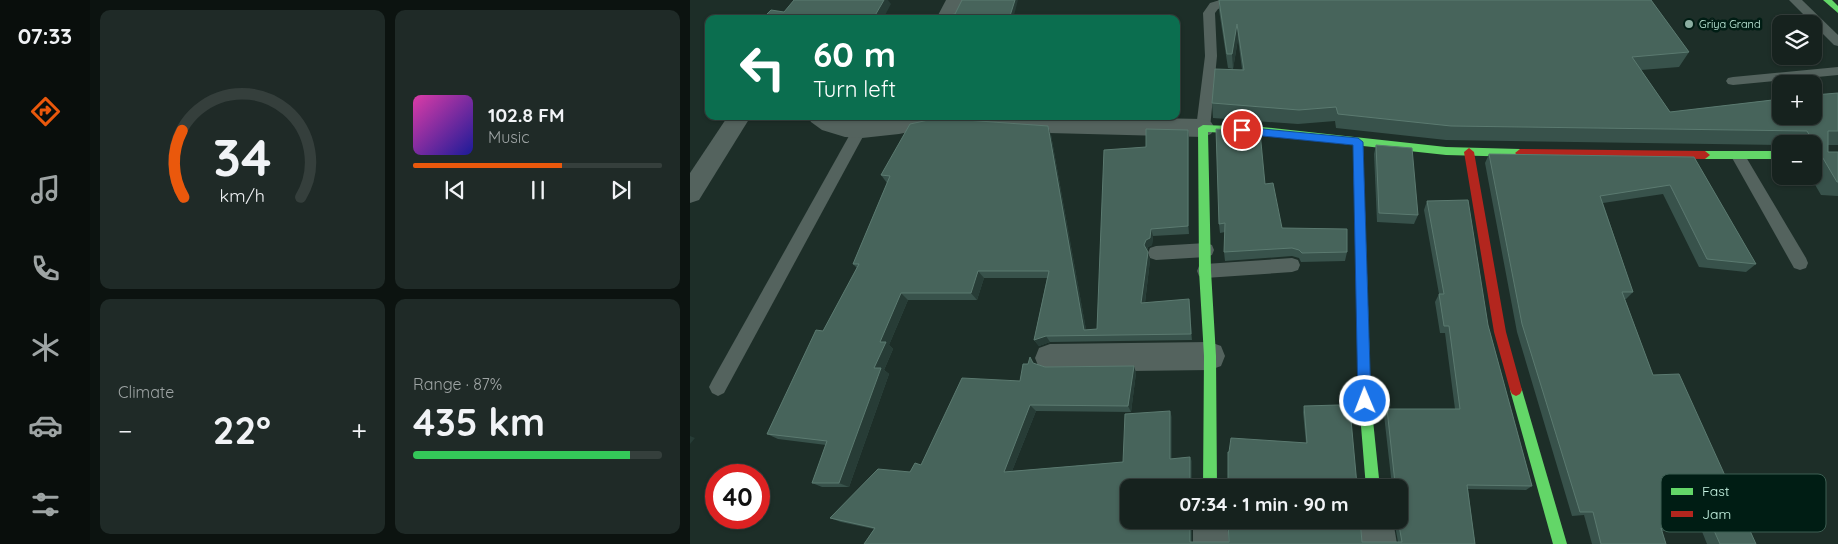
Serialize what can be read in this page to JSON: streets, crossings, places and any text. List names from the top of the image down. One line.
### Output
{"places":["Griya Grand"],"legend":["Fast","Jam"],"page":{"tabs":"07:33","map_buttons":["+","−"],"turn":["60 m","Turn left"],"song":["102.8 FM","Music"],"tile":["Climate",["Range · 87%","435 km"]],"heat":["−","22°","+"],"limit":"40","trip":"07:34 · 1 min · 90 m","gauge":["34","km/h"]}}
